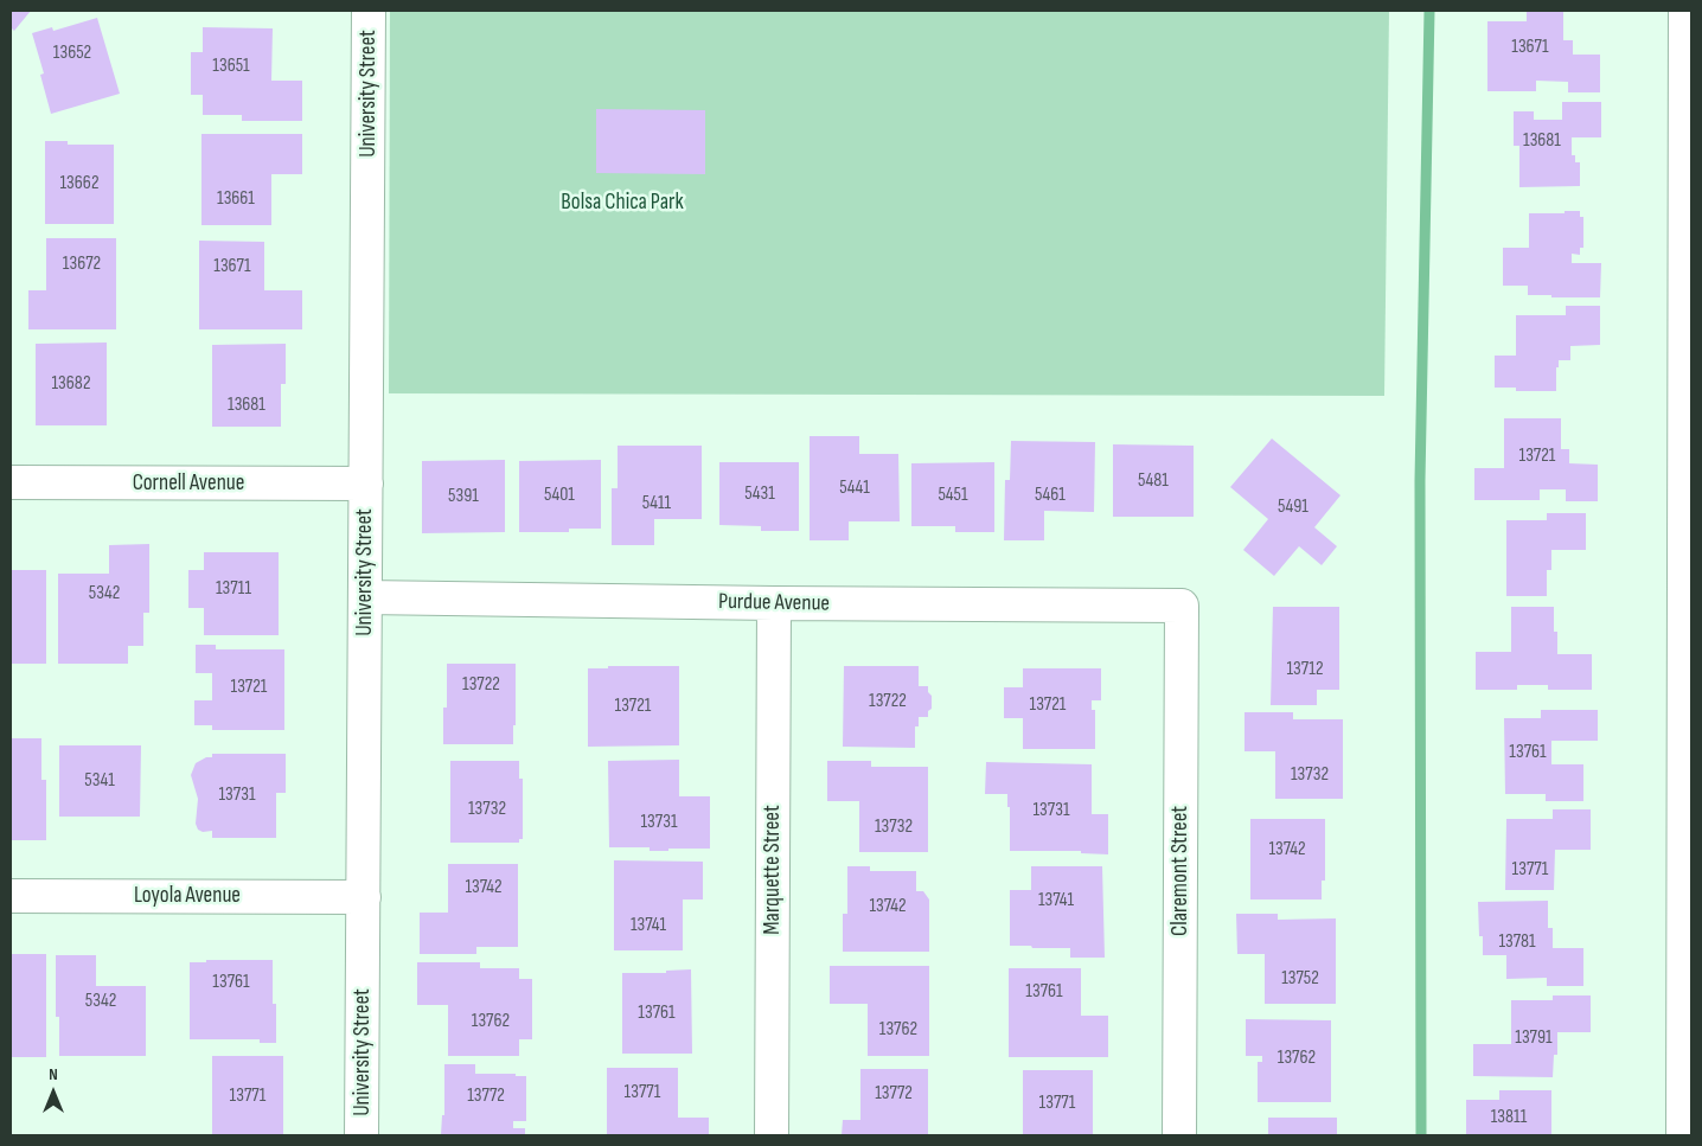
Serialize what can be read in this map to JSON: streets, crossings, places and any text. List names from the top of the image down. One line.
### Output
{"streets":{"street":["University Street","Cornell Avenue","Purdue Avenue","Marquette Street","Claremont Street","Loyola Avenue"]},"crossings":[["University Street","Cornell Avenue"],["University Street","Purdue Avenue"],["University Street","Loyola Avenue"],["Purdue Avenue","Marquette Street"],["Purdue Avenue","Claremont Street"]],"parks":["Bolsa Chica Park"],"house_numbers":["13671","13652","13651","13681","13662","13661","13672","13671","13682","13681","13721","5481","5441","5431","5401","5451","5461","5391","5411","5491","13711","5342","13712","13722","13721","13722","13721","13721","13761","13732","5341","13731","13732","13731","13731","13732","13742","13771","13742","13741","13742","13741","13781","13752","13761","13761","5342","13761","13762","13762","13791","13762","13771","13772","13771","13772","13771","13811"],"north":"top"}
